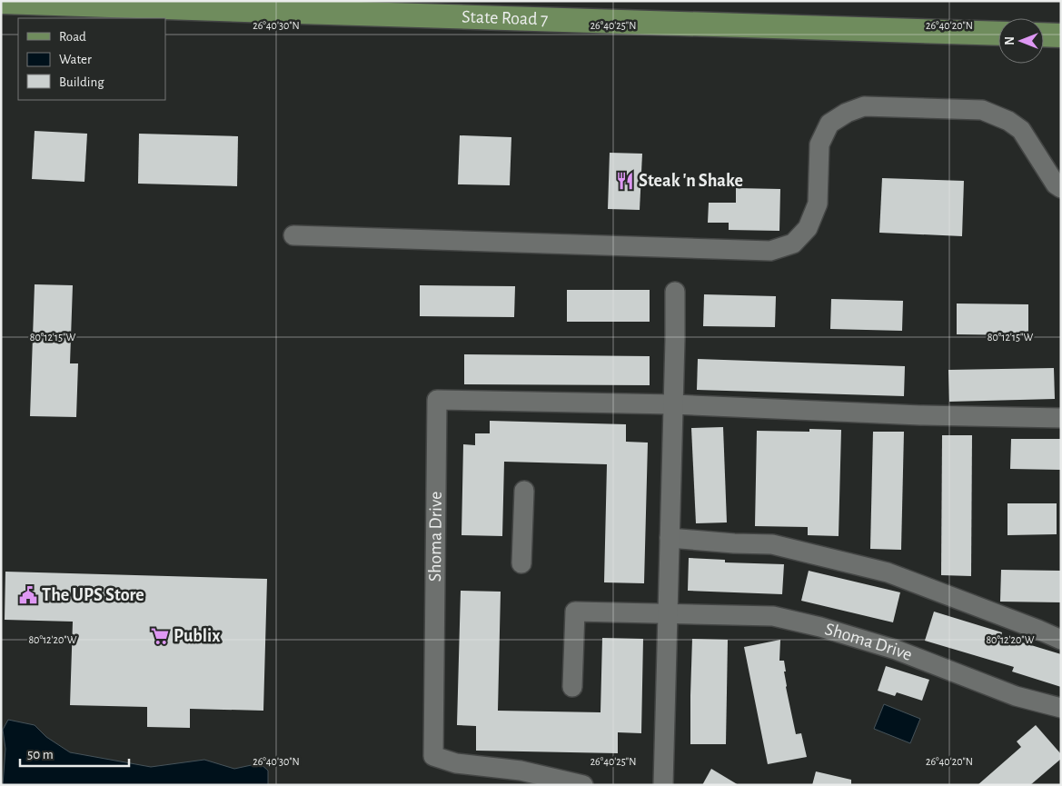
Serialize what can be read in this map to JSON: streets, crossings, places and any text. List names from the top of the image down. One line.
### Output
{"streets":{"main road":["State Road 7"],"street":["Shoma Drive"]},"places":{"restaurant":["Steak 'n Shake"],"public building":["The UPS Store"],"supermarket":["Publix"]},"legend":["Road","Water","Building"],"scale_bar":"50 m","north":"left","coordinates":["26°40'30\"N","26°40'25\"N","26°40'20\"N","80°12'15\"W","80°12'20\"W"]}
